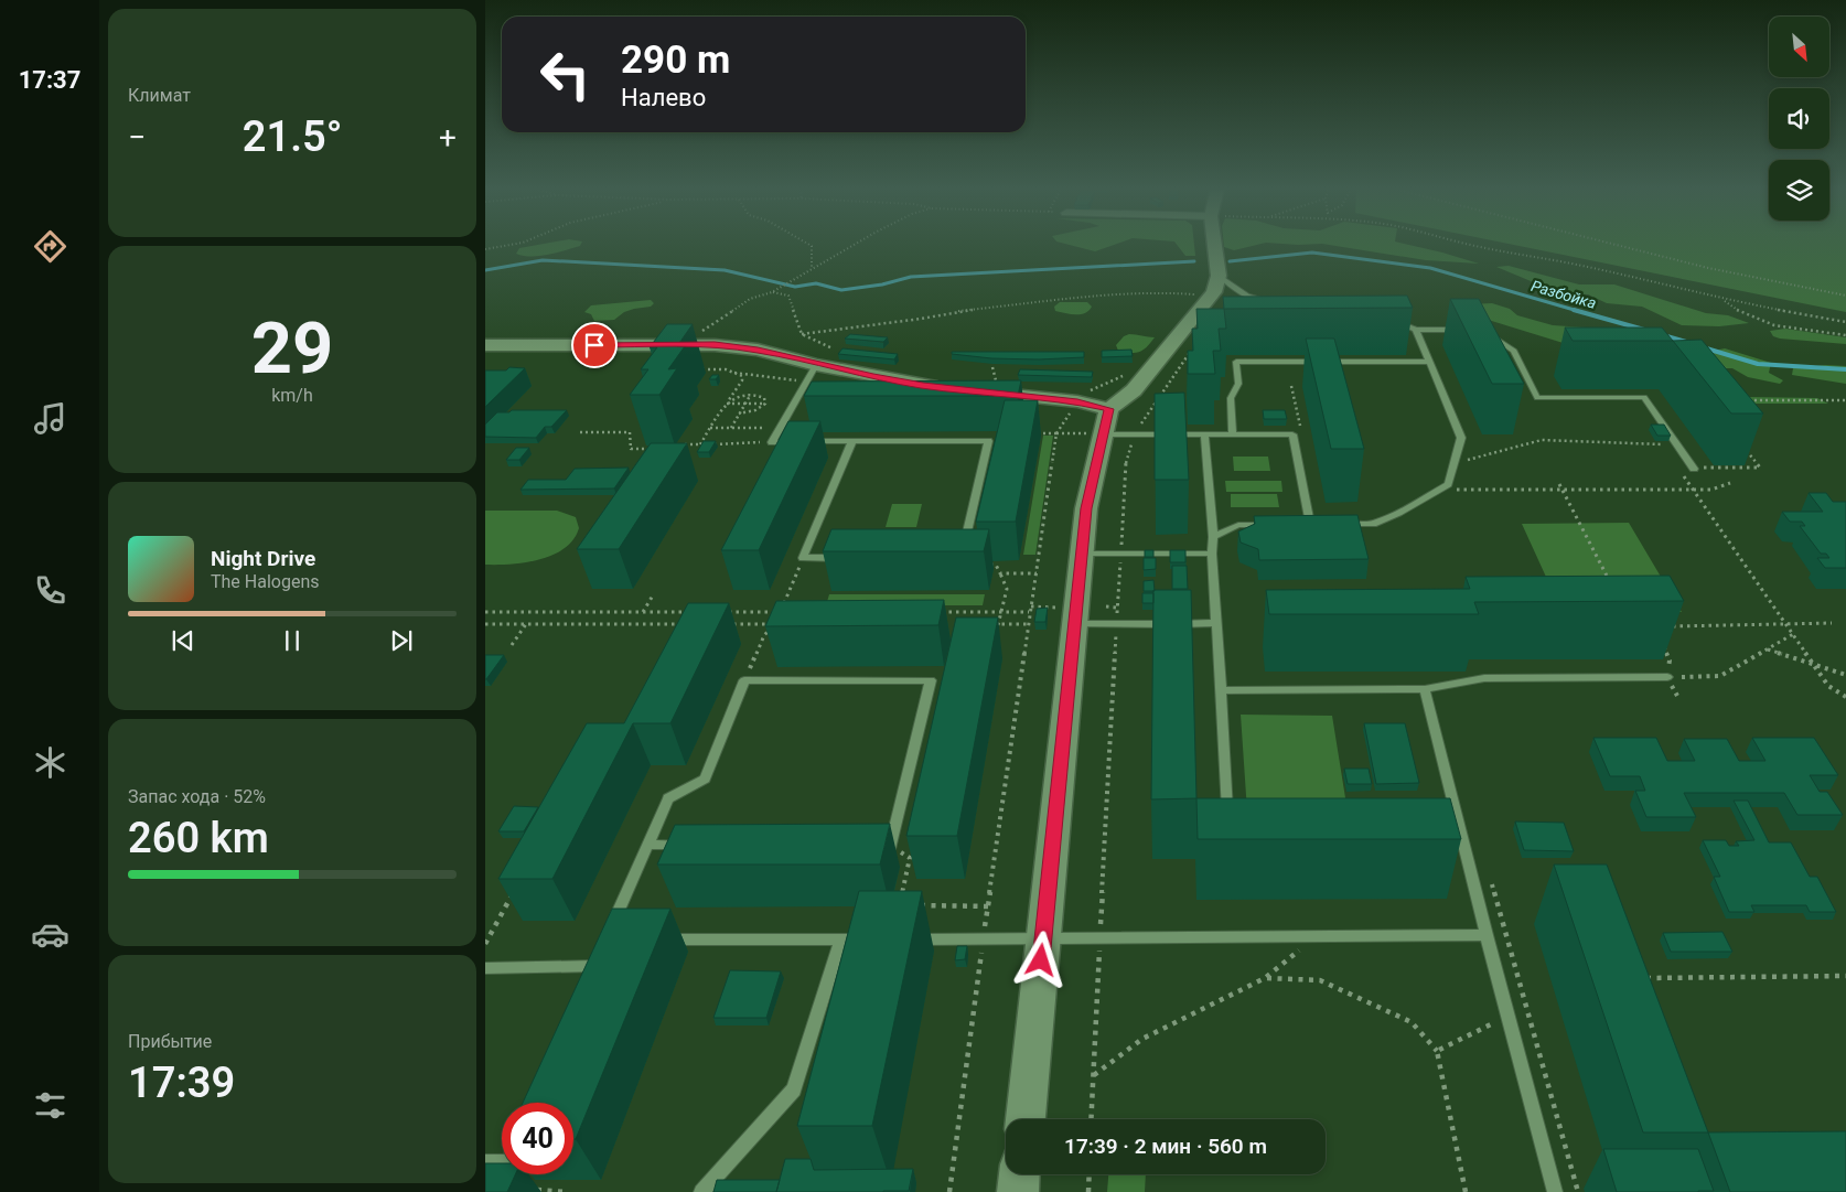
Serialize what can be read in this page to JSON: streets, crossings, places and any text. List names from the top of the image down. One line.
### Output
{"water":["Разбойка"],"north":"bottom right","page":{"tabs":"17:37","tile":["Климат",["29","km/h"],["Запас хода · 52%","260 km"],["Прибытие","17:39"]],"turn":["290 m","Налево"],"heat":["−","21.5°","+"],"song":["Night Drive","The Halogens"],"limit":"40","trip":"17:39 · 2 мин · 560 m"}}
